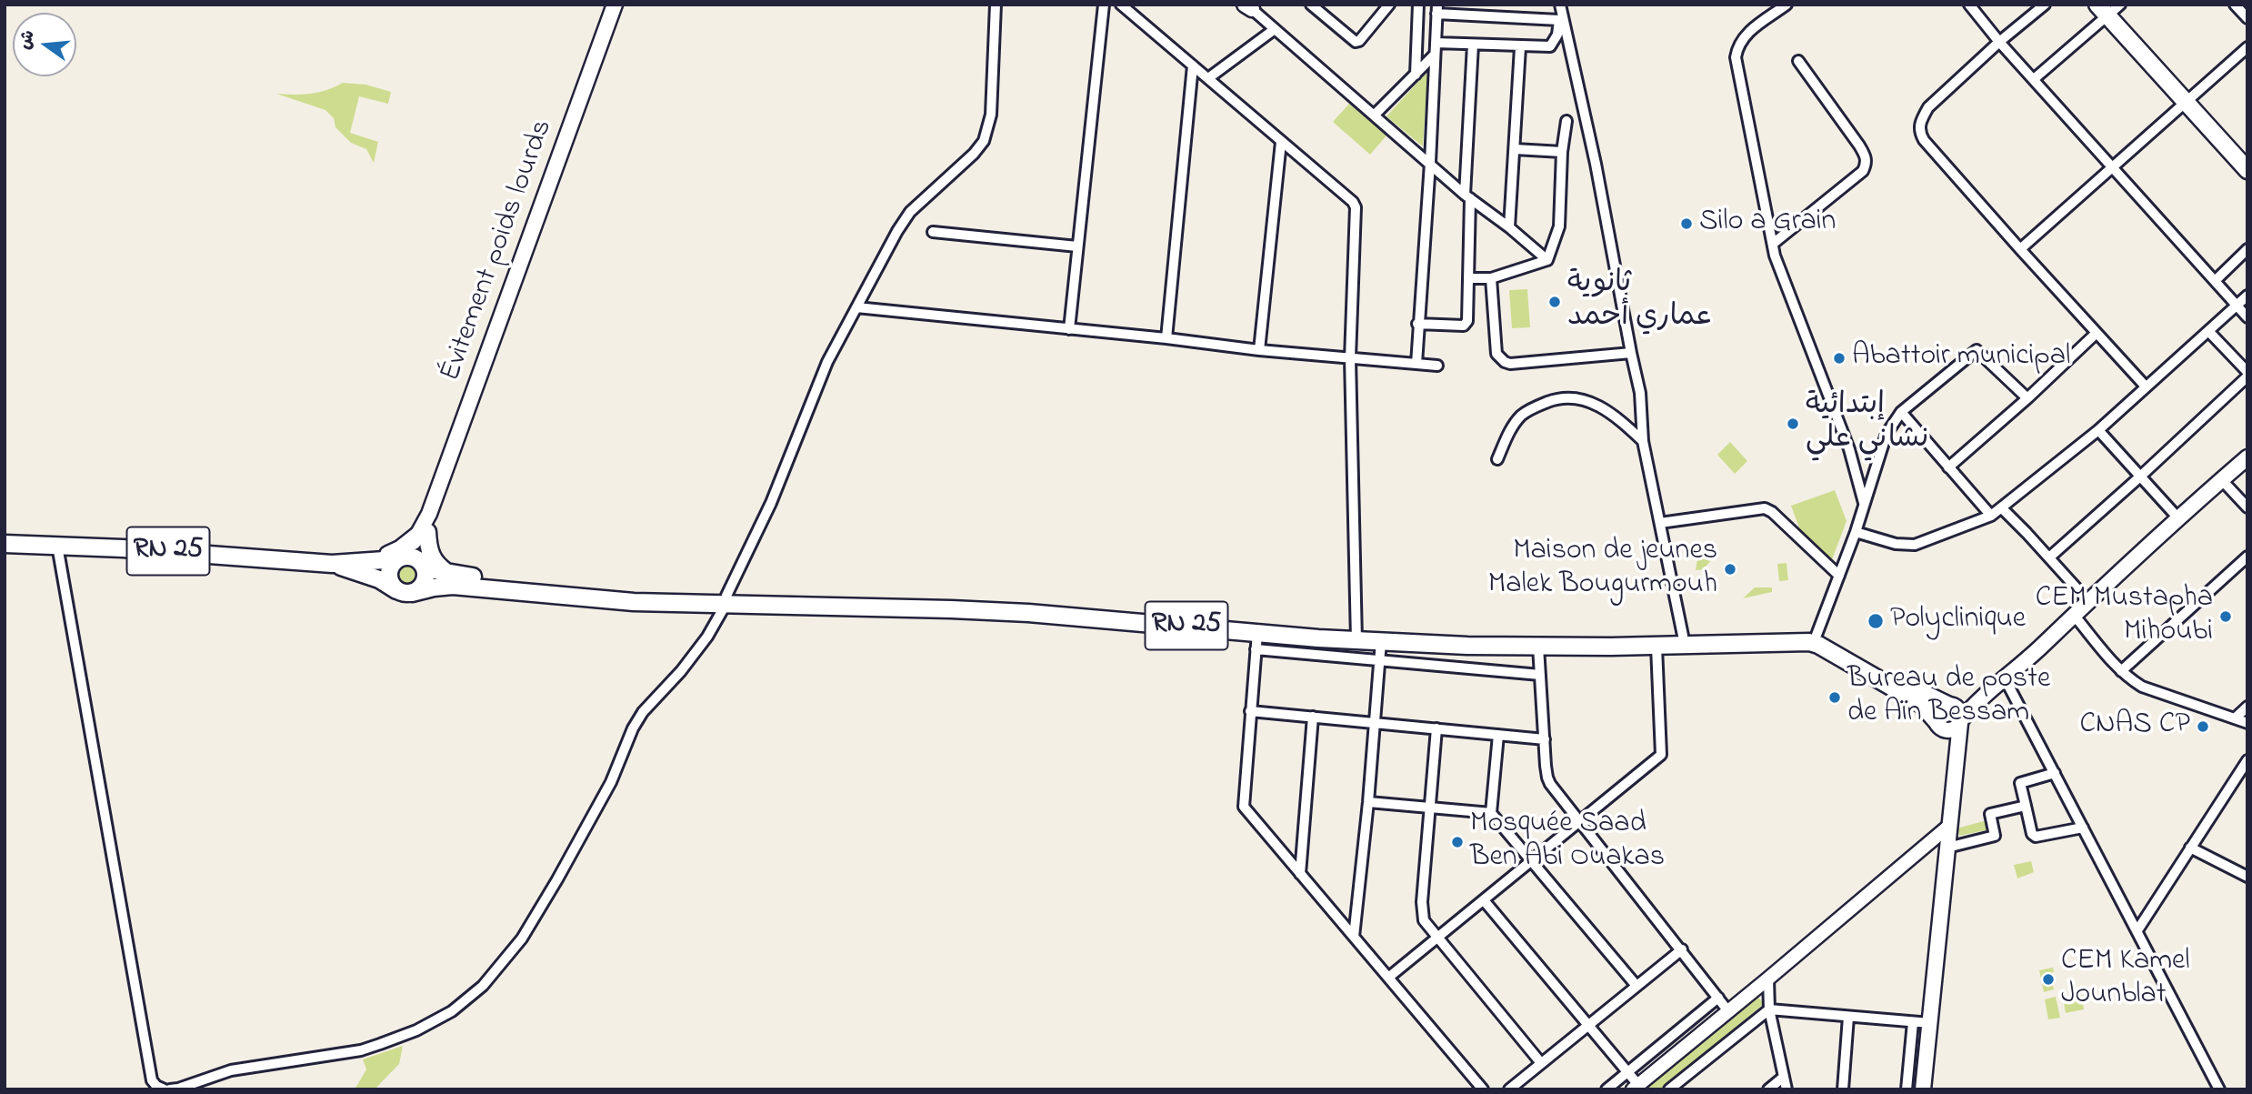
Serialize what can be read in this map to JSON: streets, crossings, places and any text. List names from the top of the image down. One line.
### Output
{"streets":{"main road":["Évitement poids lourds","RN 25"]},"crossings":[["Évitement poids lourds","RN 25"]],"places":["Silo a Grain","ثانوية عماري أحمد","Abattoir municipal","إبتدائية نشاني علي","Maison de jeunes Malek Bougurmouh","CEM Mustapha Mihoubi","Polyclinique","Bureau de poste de Aïn Bessam","CNAS CP","Mosquée Saad Ben Abi Ouakas","CEM Kamel Jounblat"],"north":"left"}
